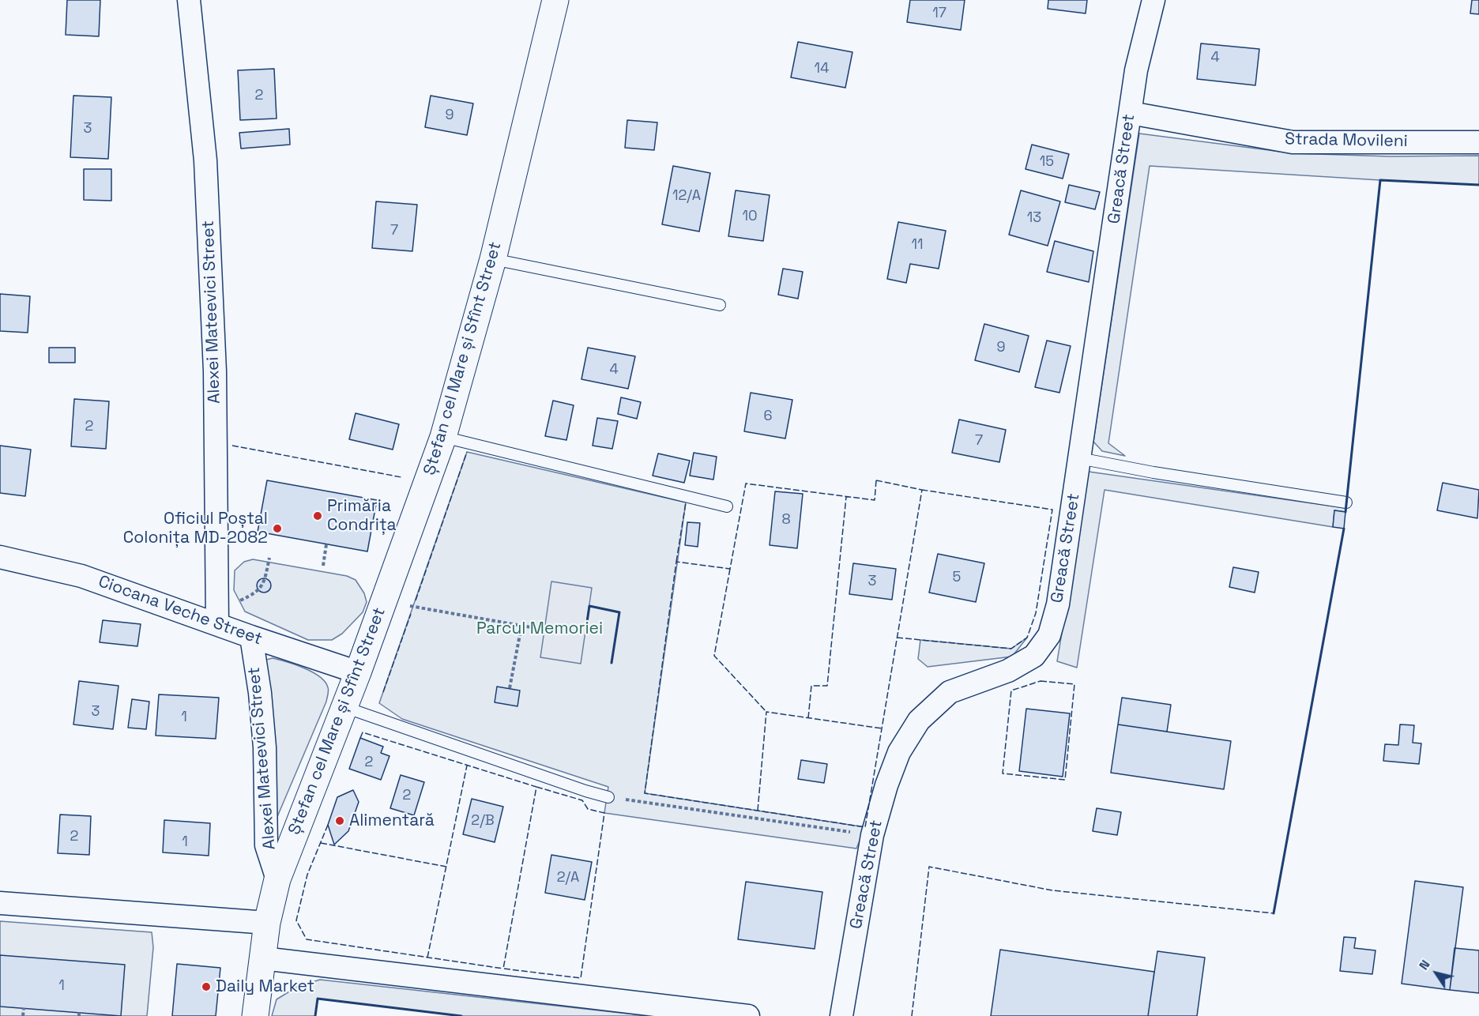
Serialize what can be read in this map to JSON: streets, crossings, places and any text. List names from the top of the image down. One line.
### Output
{"streets":{"street":["Strada Movileni","Greacă Street","Alexei Mateevici Street","Ștefan cel Mare și Sfînt Street","Ciocana Veche Street"]},"crossings":[["Strada Movileni","Greacă Street"],["Alexei Mateevici Street","Ștefan cel Mare și Sfînt Street"],["Alexei Mateevici Street","Ciocana Veche Street"],["Ștefan cel Mare și Sfînt Street","Ciocana Veche Street"]],"parks":["Parcul Memoriei"],"places":["Primăria Condrița","Oficiul Poștal Colonița MD-2082","Alimentară","Daily Market"],"house_numbers":["17","4","14","2","9","3","15","12/A","10","13","7","11","9","4","6","2","7","8","5","3","3","1","2","2","2/B","2","1","2/A","1"],"north":"top left"}
